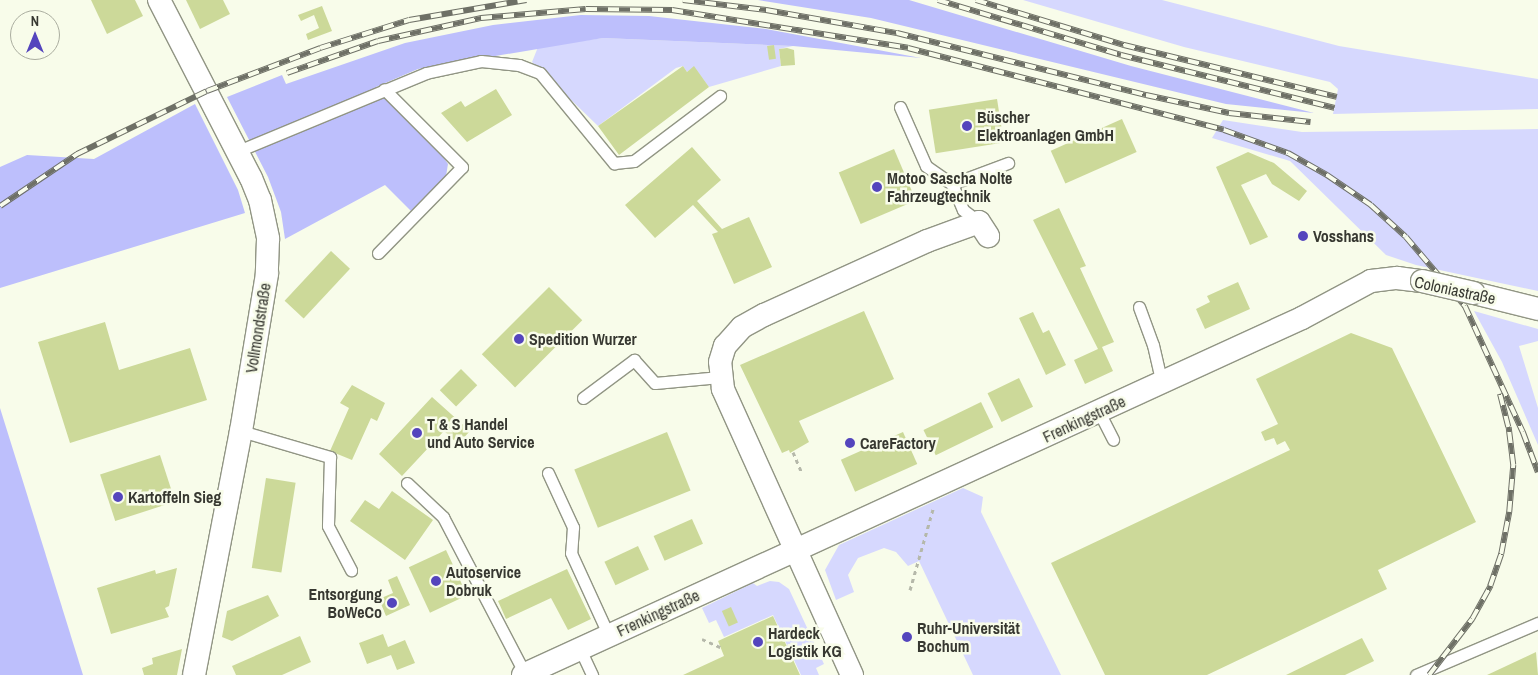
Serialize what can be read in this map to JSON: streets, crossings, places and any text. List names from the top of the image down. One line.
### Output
{"streets":{"street":["Coloniastraße","Vollmondstraße","Frenkingstraße"]},"crossings":[["Coloniastraße","Frenkingstraße"]],"places":["Büscher Elektroanlagen GmbH","Motoo Sascha Nolte Fahrzeugtechnik","Vosshans","Spedition Wurzer","T & S Handel und Auto Service","CareFactory","Kartoffeln Sieg","Autoservice Dobruk","Entsorgung BoWeCo","Ruhr-Universität Bochum","Hardeck Logistik KG"],"north":"top"}
